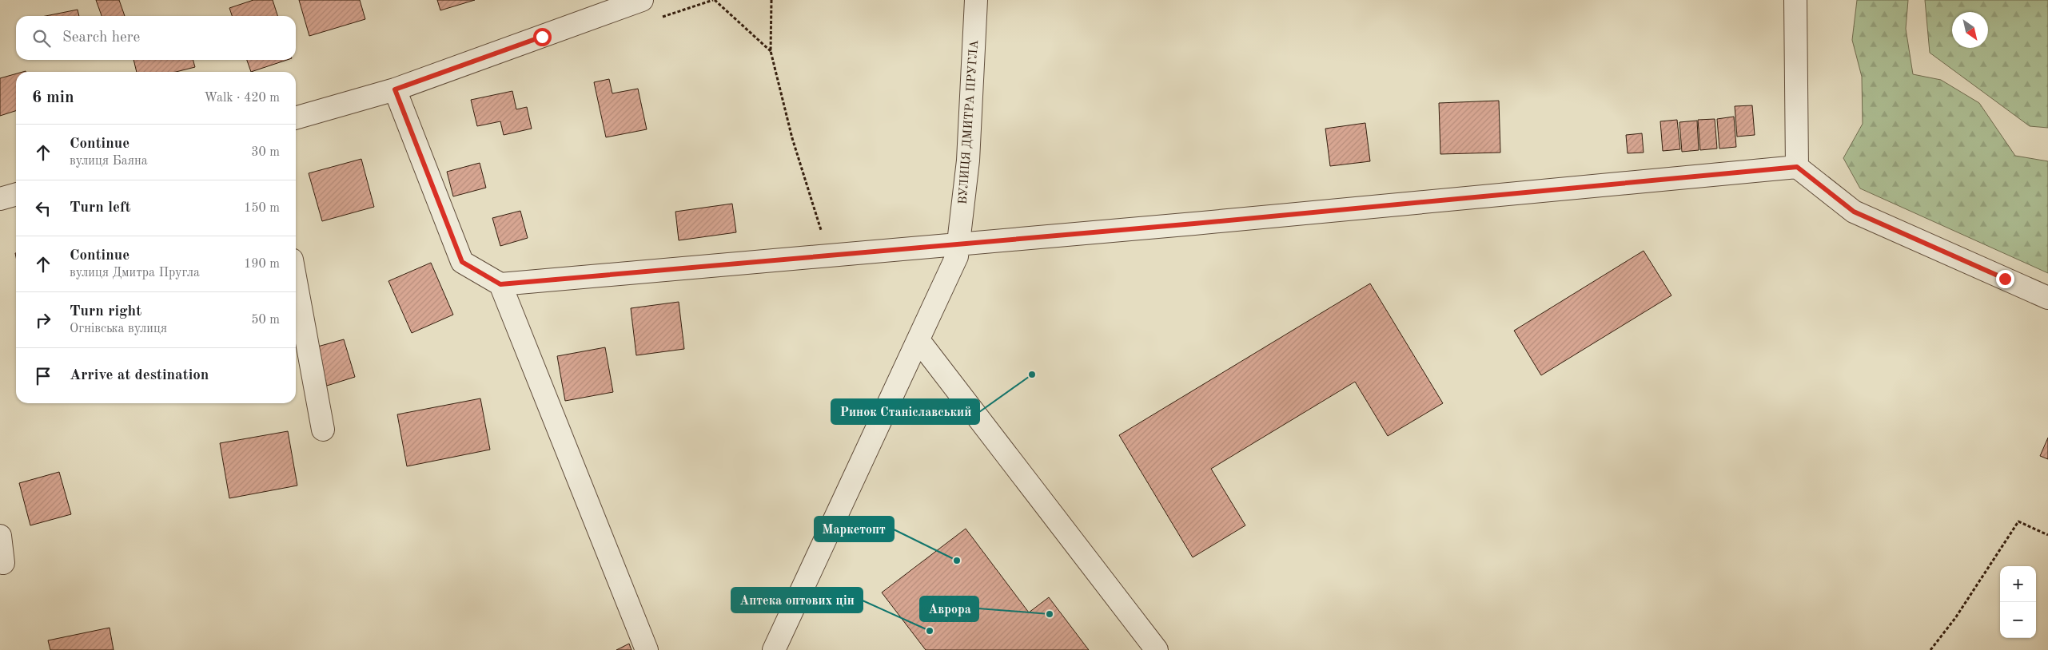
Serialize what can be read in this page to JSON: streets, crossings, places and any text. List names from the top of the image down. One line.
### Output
{"streets":{"street":["ВУЛИЦЯ ДМИТРА ПРУГЛА"]},"places":["Ринок Станіславський","Маркетопт","Аврора","Аптека оптових цін"],"north":"bottom right","page":{"search":"Search here","heading":["6 min","Walk · 420 m"],"list":[["Continue","вулиця Баяна","30 m"],["Turn left","150 m"],["Continue","вулиця Дмитра Пругла","190 m"],["Turn right","Огнівська вулиця","50 m"],"Arrive at destination"],"map_buttons":["+","−"]}}
